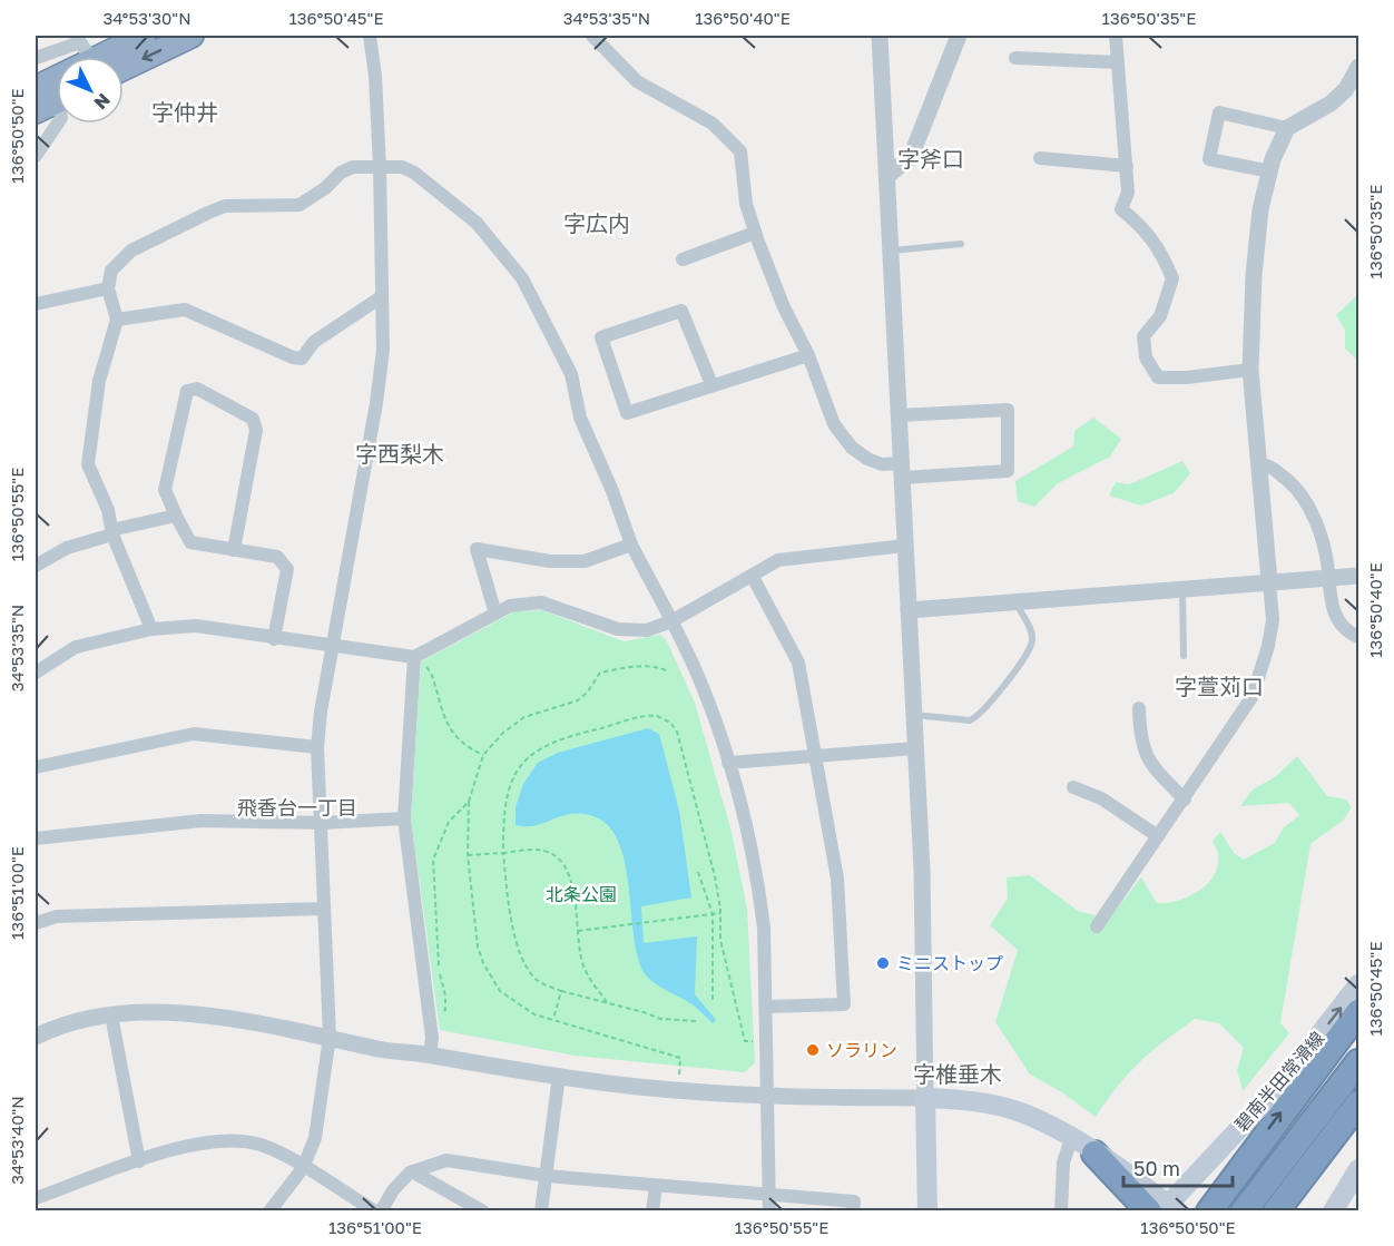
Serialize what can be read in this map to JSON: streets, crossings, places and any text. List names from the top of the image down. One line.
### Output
{"streets":{"main road":["碧南半田常滑線"]},"one_way":["碧南半田常滑線"],"districts":["字仲井","字斧口","字広内","字西梨木","字萱苅口","飛香台一丁目","字椎垂木"],"parks":["北条公園"],"places":["ミニストップ","ソラリン"],"scale_bar":"50 m","north":"bottom right","coordinates":["34°53'30\"N","136°50'45\"E","34°53'35\"N","136°50'40\"E","136°50'35\"E","136°50'50\"E","136°50'55\"E","136°51'00\"E","34°53'40\"N"]}
